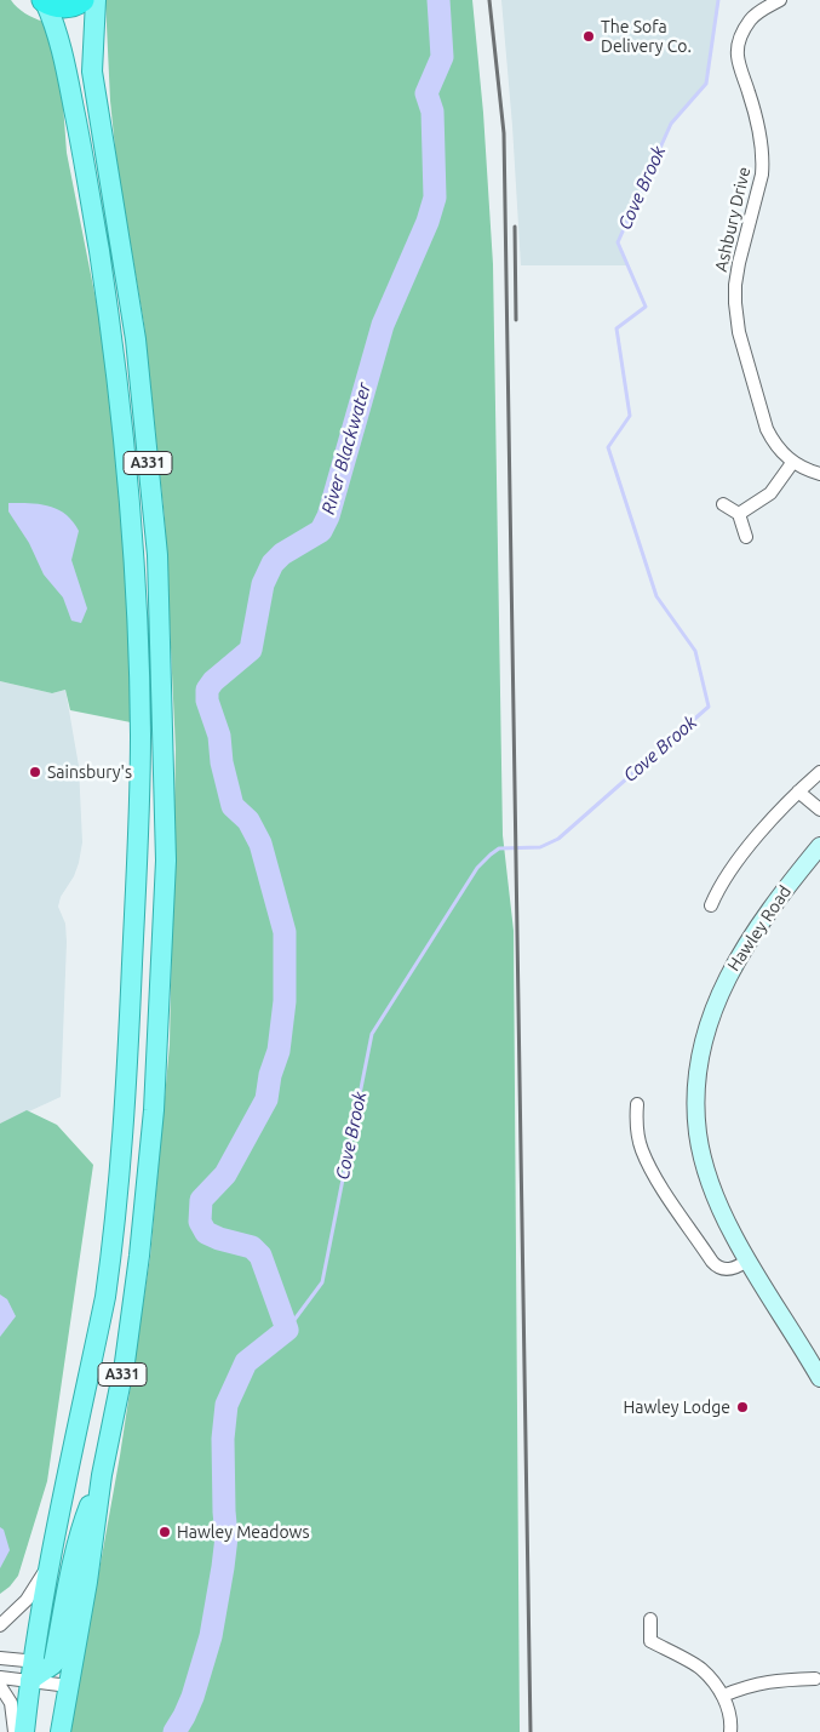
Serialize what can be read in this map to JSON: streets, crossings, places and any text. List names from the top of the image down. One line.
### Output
{"streets":{"main road":["A331","Hawley Road"],"street":["Ashbury Drive"]},"water":["Cove Brook","River Blackwater"],"places":["The Sofa Delivery Co.","Sainsbury's","Hawley Lodge","Hawley Meadows"]}
